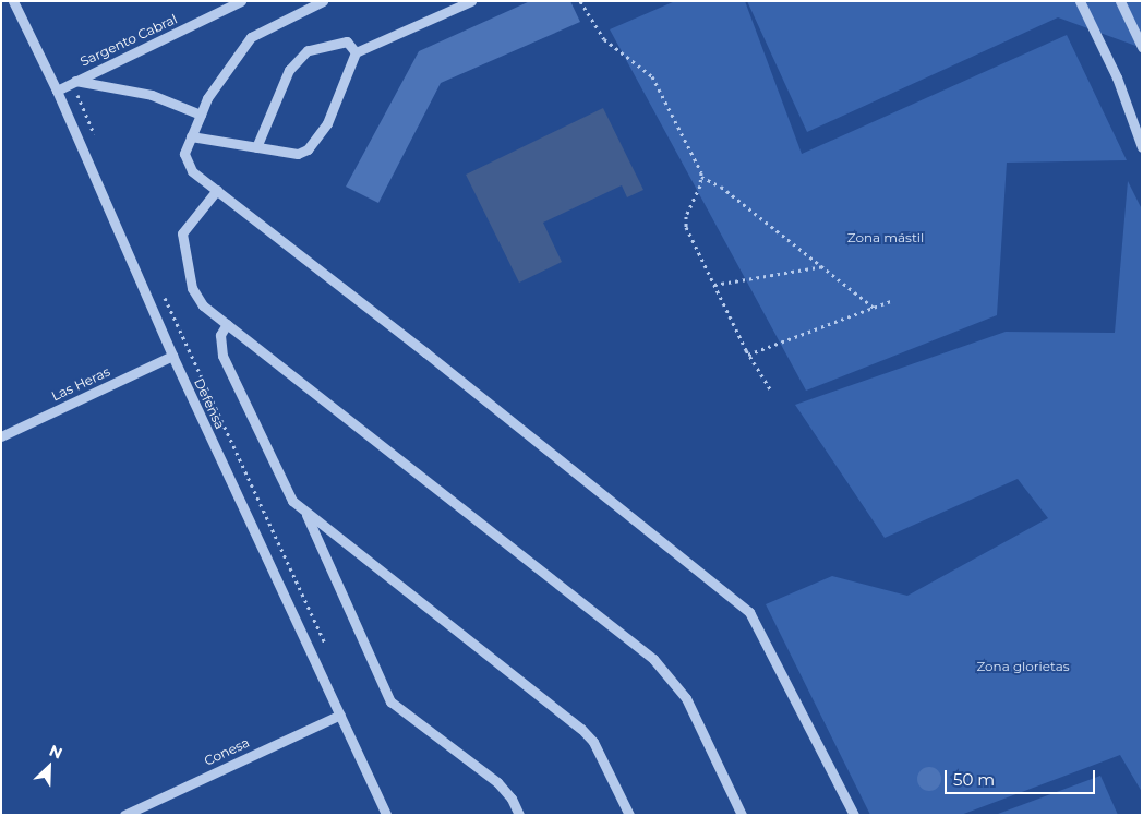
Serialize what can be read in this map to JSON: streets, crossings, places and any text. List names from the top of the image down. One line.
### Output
{"streets":{"street":["Sargento Cabral","Las Heras","Defensa","Conesa"]},"crossings":[["Sargento Cabral","Defensa"],["Las Heras","Defensa"],["Defensa","Conesa"]],"parks":["Zona mástil","Zona glorietas"],"scale_bar":"50 m","north":"top right"}
